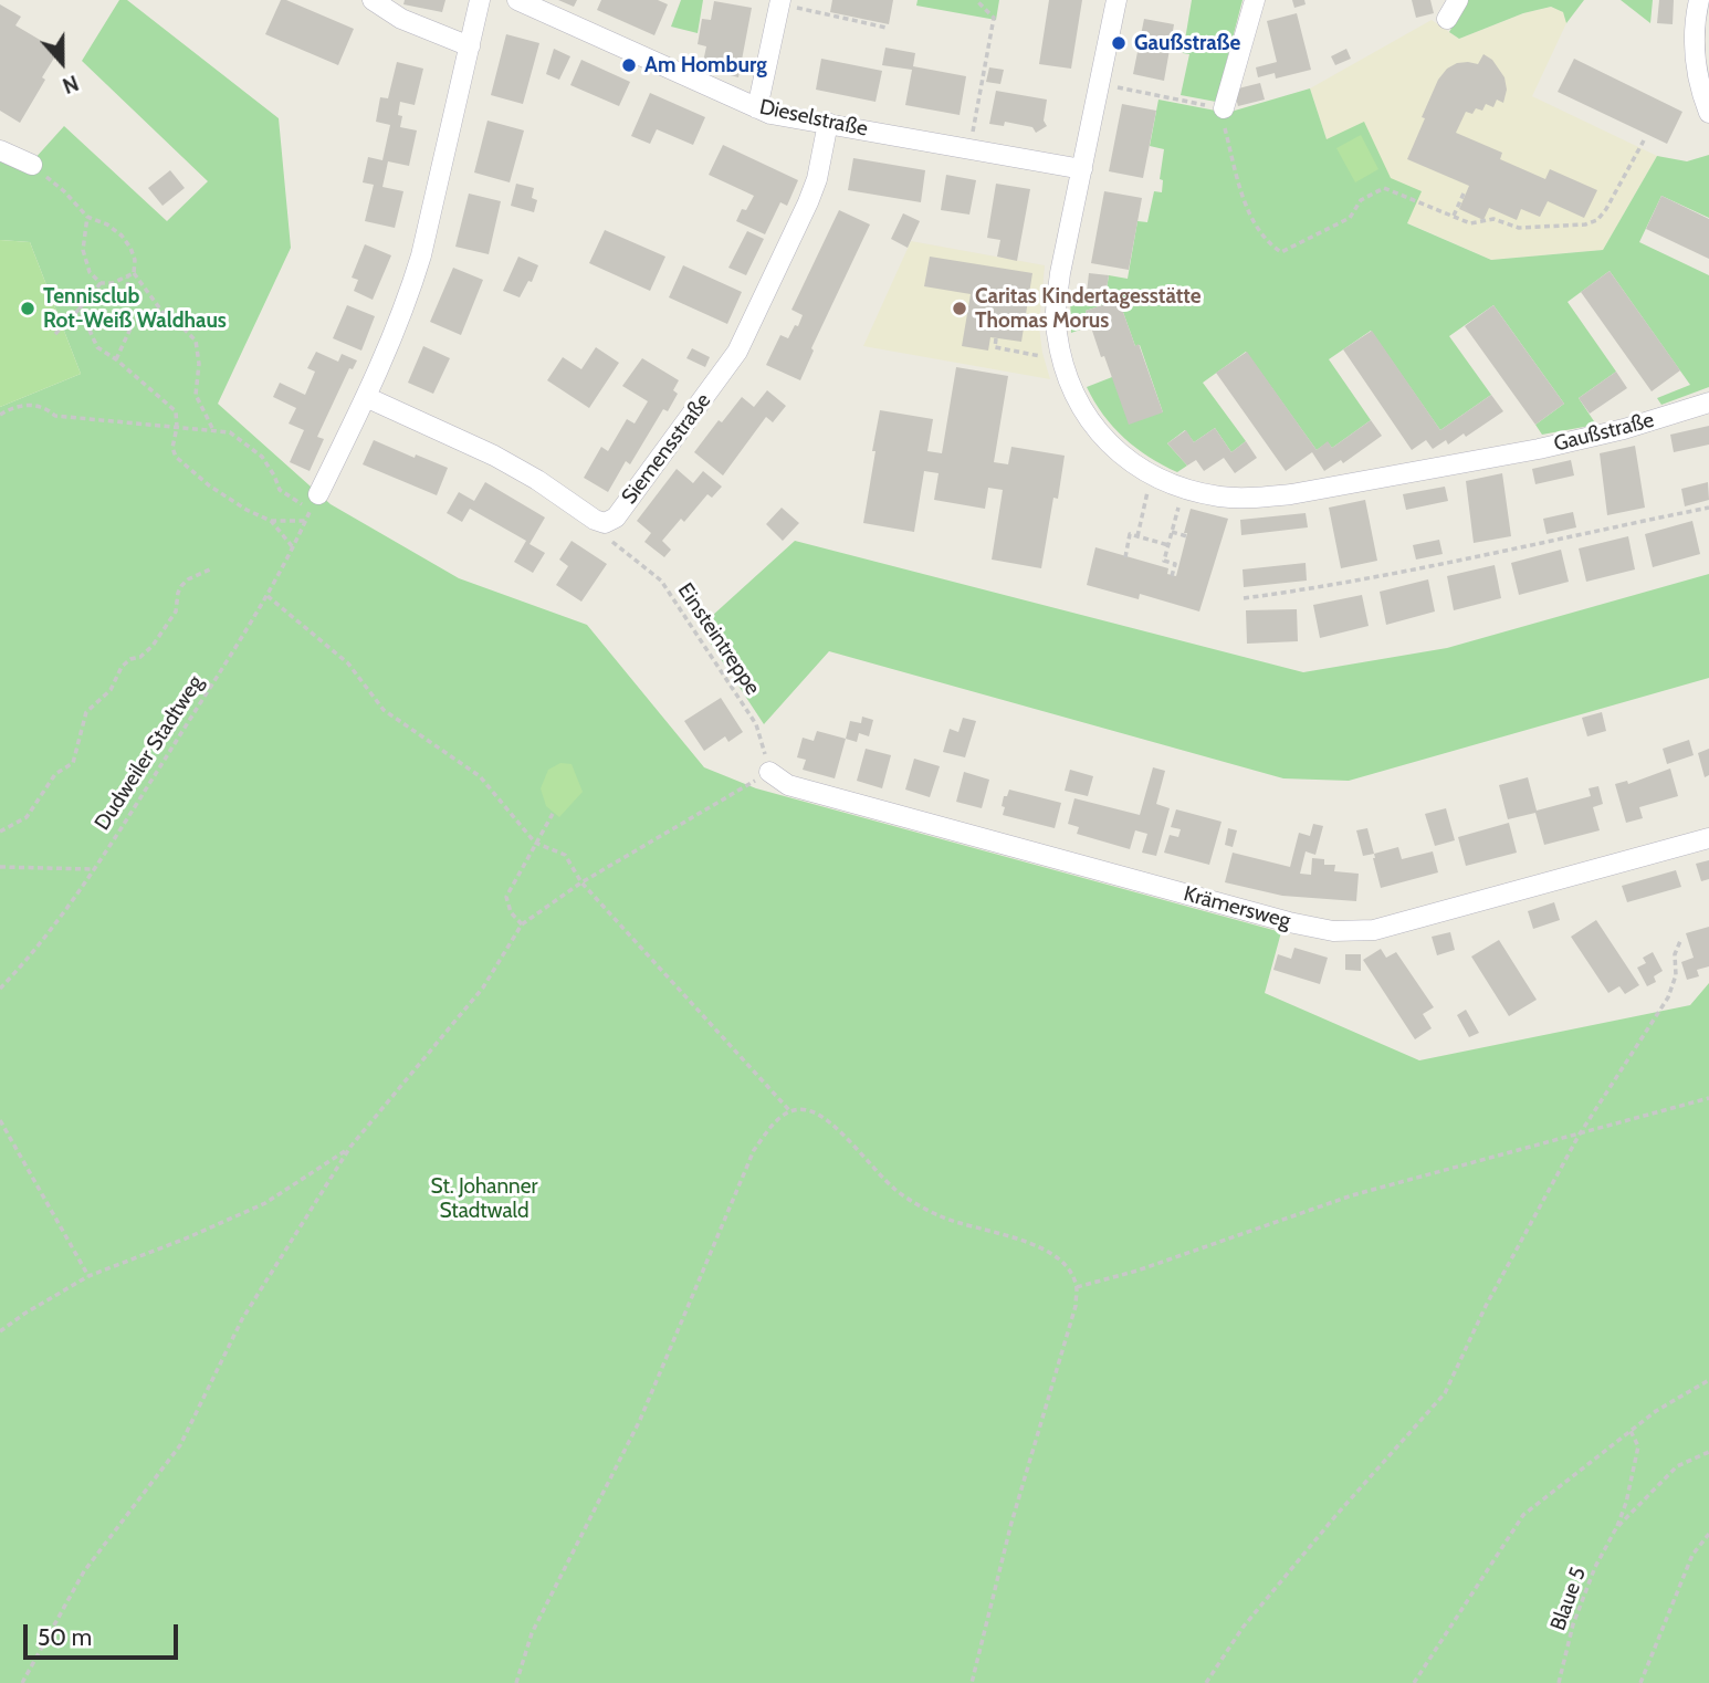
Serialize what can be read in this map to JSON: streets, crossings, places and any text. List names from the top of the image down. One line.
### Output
{"streets":{"street":["Dieselstraße","Gaußstraße","Siemensstraße","Krämersweg"],"path":["Einsteintreppe","Dudweiler Stadtweg","Blaue 5"]},"crossings":[["Dieselstraße","Gaußstraße"],["Dieselstraße","Siemensstraße"],["Einsteintreppe","Krämersweg"]],"parks":["St. Johanner Stadtwald"],"places":["Gaußstraße","Am Homburg","Tennisclub Rot-Weiß Waldhaus","Caritas Kindertagesstätte Thomas Morus"],"scale_bar":"50 m","north":"bottom"}
